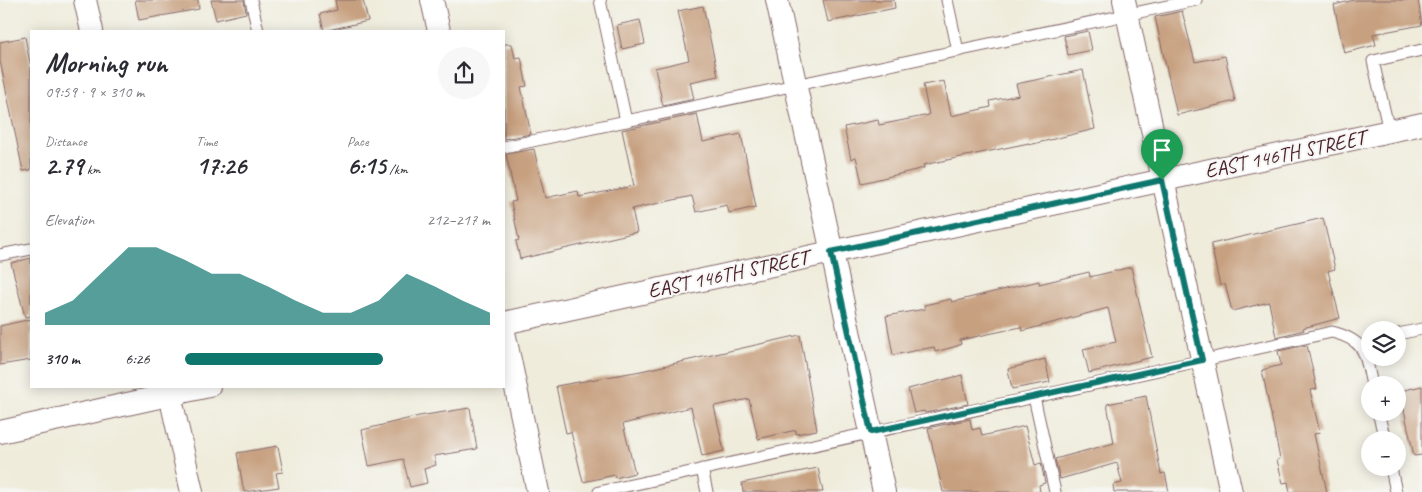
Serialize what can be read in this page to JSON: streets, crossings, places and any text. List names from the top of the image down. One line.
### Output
{"streets":{"street":["EAST 146TH STREET"]},"page":{"heading":["Morning run","09:59 · 9 × 310 m"],"stats":[["Distance","2.79 km"],["Time","17:26"],["Pace","6:15 /km"]],"chart":["Elevation","212–217 m"],"map_buttons":["+","−"],"list":[{"name":"310 m","note":"6:26"}]}}
